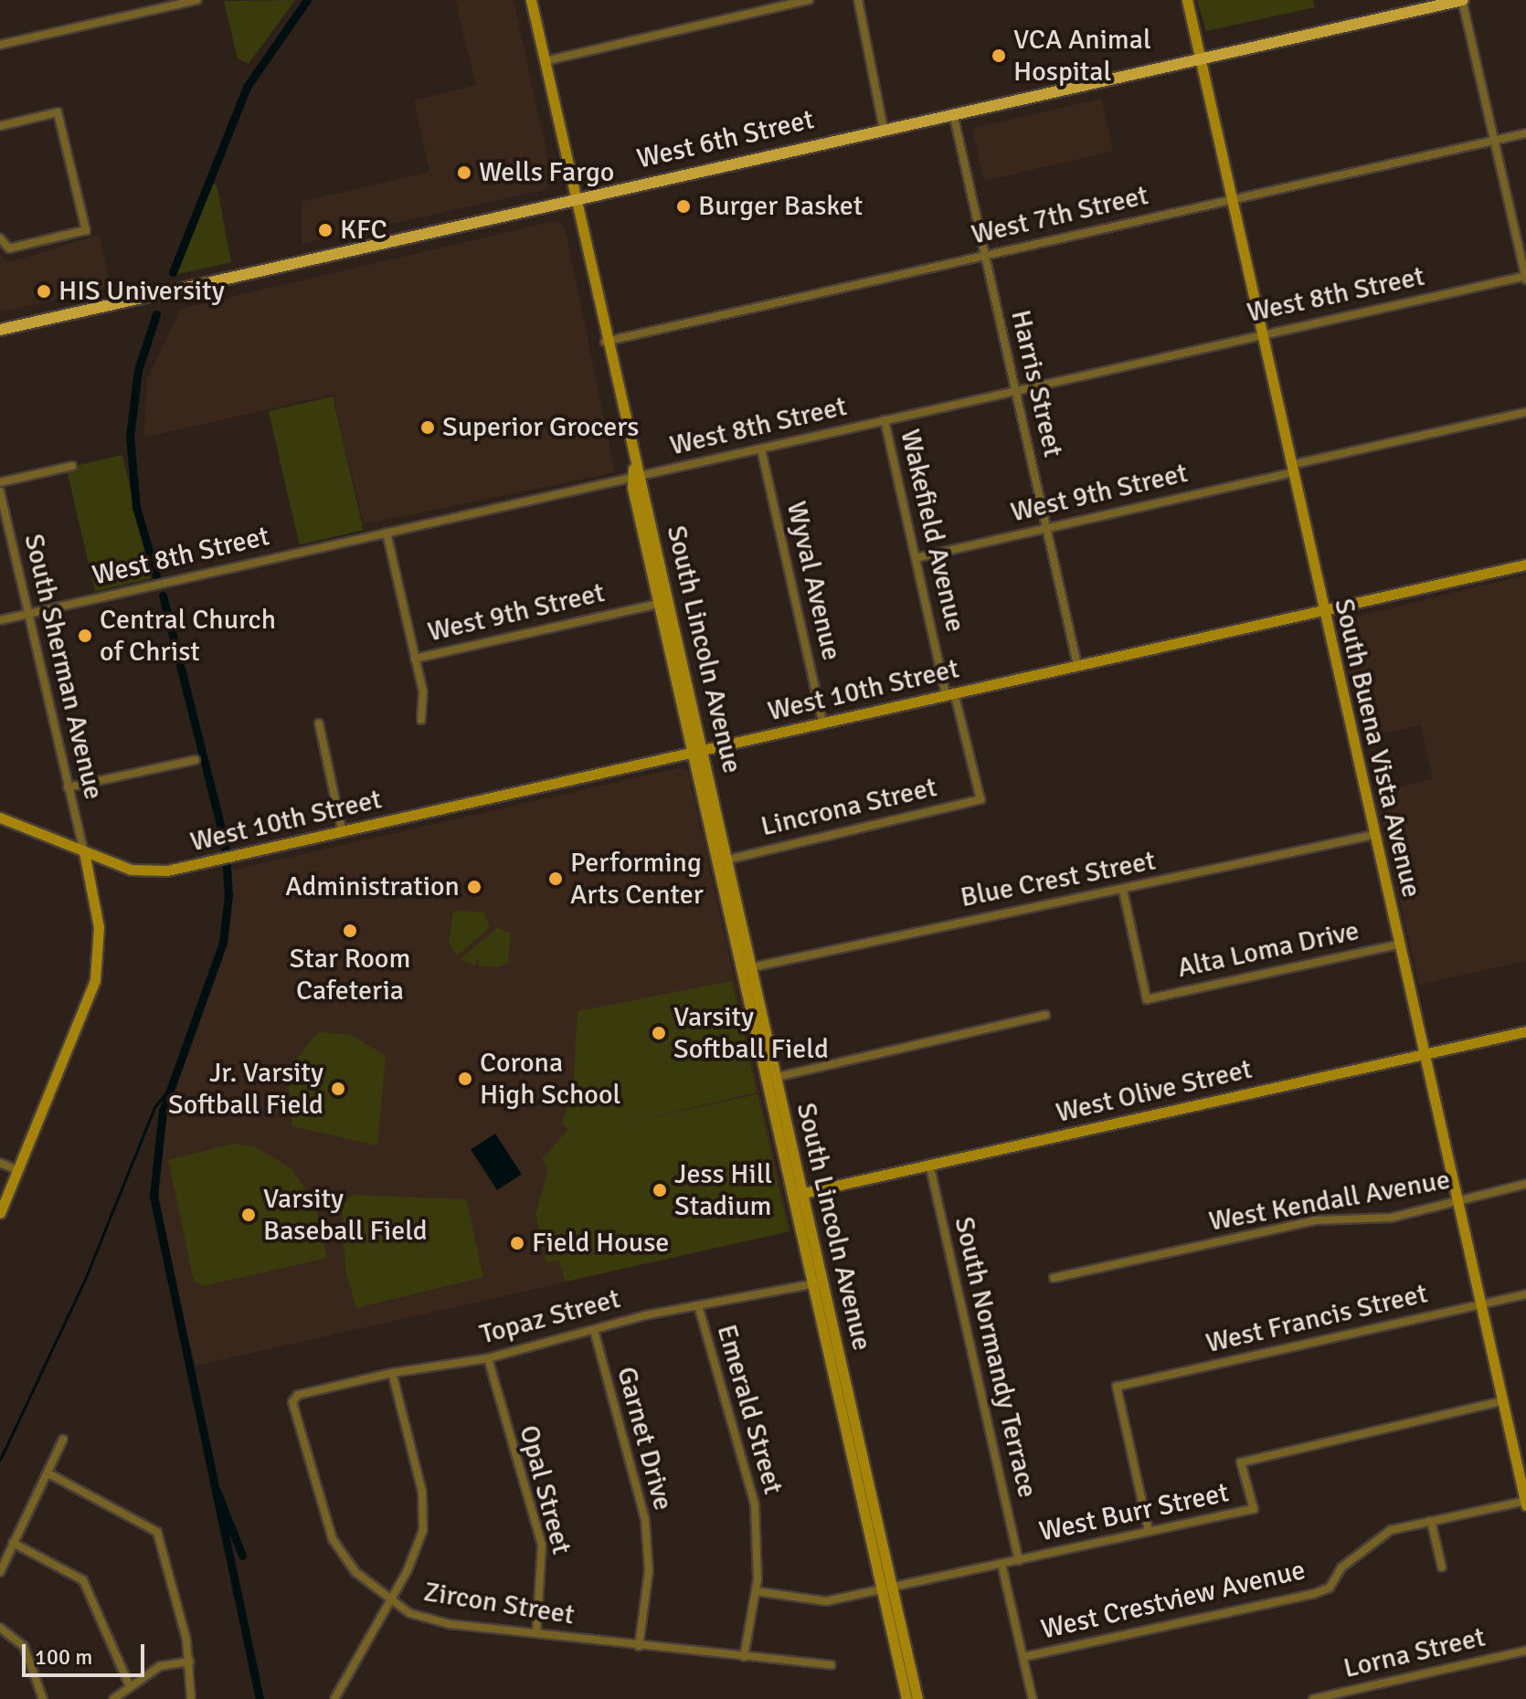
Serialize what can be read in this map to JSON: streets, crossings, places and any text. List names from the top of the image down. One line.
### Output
{"streets":{"main road":["West 6th Street"],"street":["West 7th Street","West 8th Street","Harris Street","West 9th Street","Wakefield Avenue","Wyval Avenue","South Lincoln Avenue","South Sherman Avenue","West 10th Street","South Buena Vista Avenue","Lincrona Street","Blue Crest Street","Alta Loma Drive","West Olive Street","West Kendall Avenue","Topaz Street","West Francis Street","South Normandy Terrace","Emerald Street","Garnet Drive","Opal Street","West Burr Street","West Crestview Avenue","Zircon Street","Lorna Street"]},"crossings":[["West 6th Street","Harris Street"],["West 6th Street","South Lincoln Avenue"],["West 6th Street","South Buena Vista Avenue"],["West 7th Street","Harris Street"],["West 7th Street","South Lincoln Avenue"],["West 7th Street","South Buena Vista Avenue"],["West 8th Street","Harris Street"],["West 8th Street","Wakefield Avenue"],["West 8th Street","Wyval Avenue"],["West 8th Street","South Lincoln Avenue"],["West 8th Street","South Sherman Avenue"],["West 8th Street","South Buena Vista Avenue"],["Harris Street","West 9th Street"],["Harris Street","West 10th Street"],["West 9th Street","Wakefield Avenue"],["West 9th Street","South Lincoln Avenue"],["West 9th Street","South Buena Vista Avenue"],["Wakefield Avenue","West 10th Street"],["Wakefield Avenue","Lincrona Street"],["Wyval Avenue","West 10th Street"],["South Lincoln Avenue","West 10th Street"],["South Lincoln Avenue","Lincrona Street"],["South Lincoln Avenue","Blue Crest Street"],["South Lincoln Avenue","West Olive Street"],["South Lincoln Avenue","Topaz Street"],["South Lincoln Avenue","West Burr Street"],["South Sherman Avenue","West 10th Street"],["West 10th Street","South Buena Vista Avenue"],["South Buena Vista Avenue","Blue Crest Street"],["South Buena Vista Avenue","Alta Loma Drive"],["South Buena Vista Avenue","West Olive Street"],["South Buena Vista Avenue","West Kendall Avenue"],["South Buena Vista Avenue","West Francis Street"],["South Buena Vista Avenue","West Burr Street"],["South Buena Vista Avenue","West Crestview Avenue"],["Blue Crest Street","Alta Loma Drive"],["West Olive Street","South Normandy Terrace"],["Topaz Street","Emerald Street"],["Topaz Street","Garnet Drive"],["Topaz Street","Opal Street"],["Topaz Street","Zircon Street"],["West Francis Street","West Burr Street"],["South Normandy Terrace","West Burr Street"],["Emerald Street","West Burr Street"],["Emerald Street","Zircon Street"],["Garnet Drive","Zircon Street"],["Opal Street","Zircon Street"]],"places":["VCA Animal Hospital","Wells Fargo","Burger Basket","KFC","HIS University","Superior Grocers","Central Church of Christ","Performing Arts Center","Administration","Star Room Cafeteria","Varsity Softball Field","Corona High School","Jr. Varsity Softball Field","Jess Hill Stadium","Varsity Baseball Field","Field House"],"scale_bar":"100 m"}
